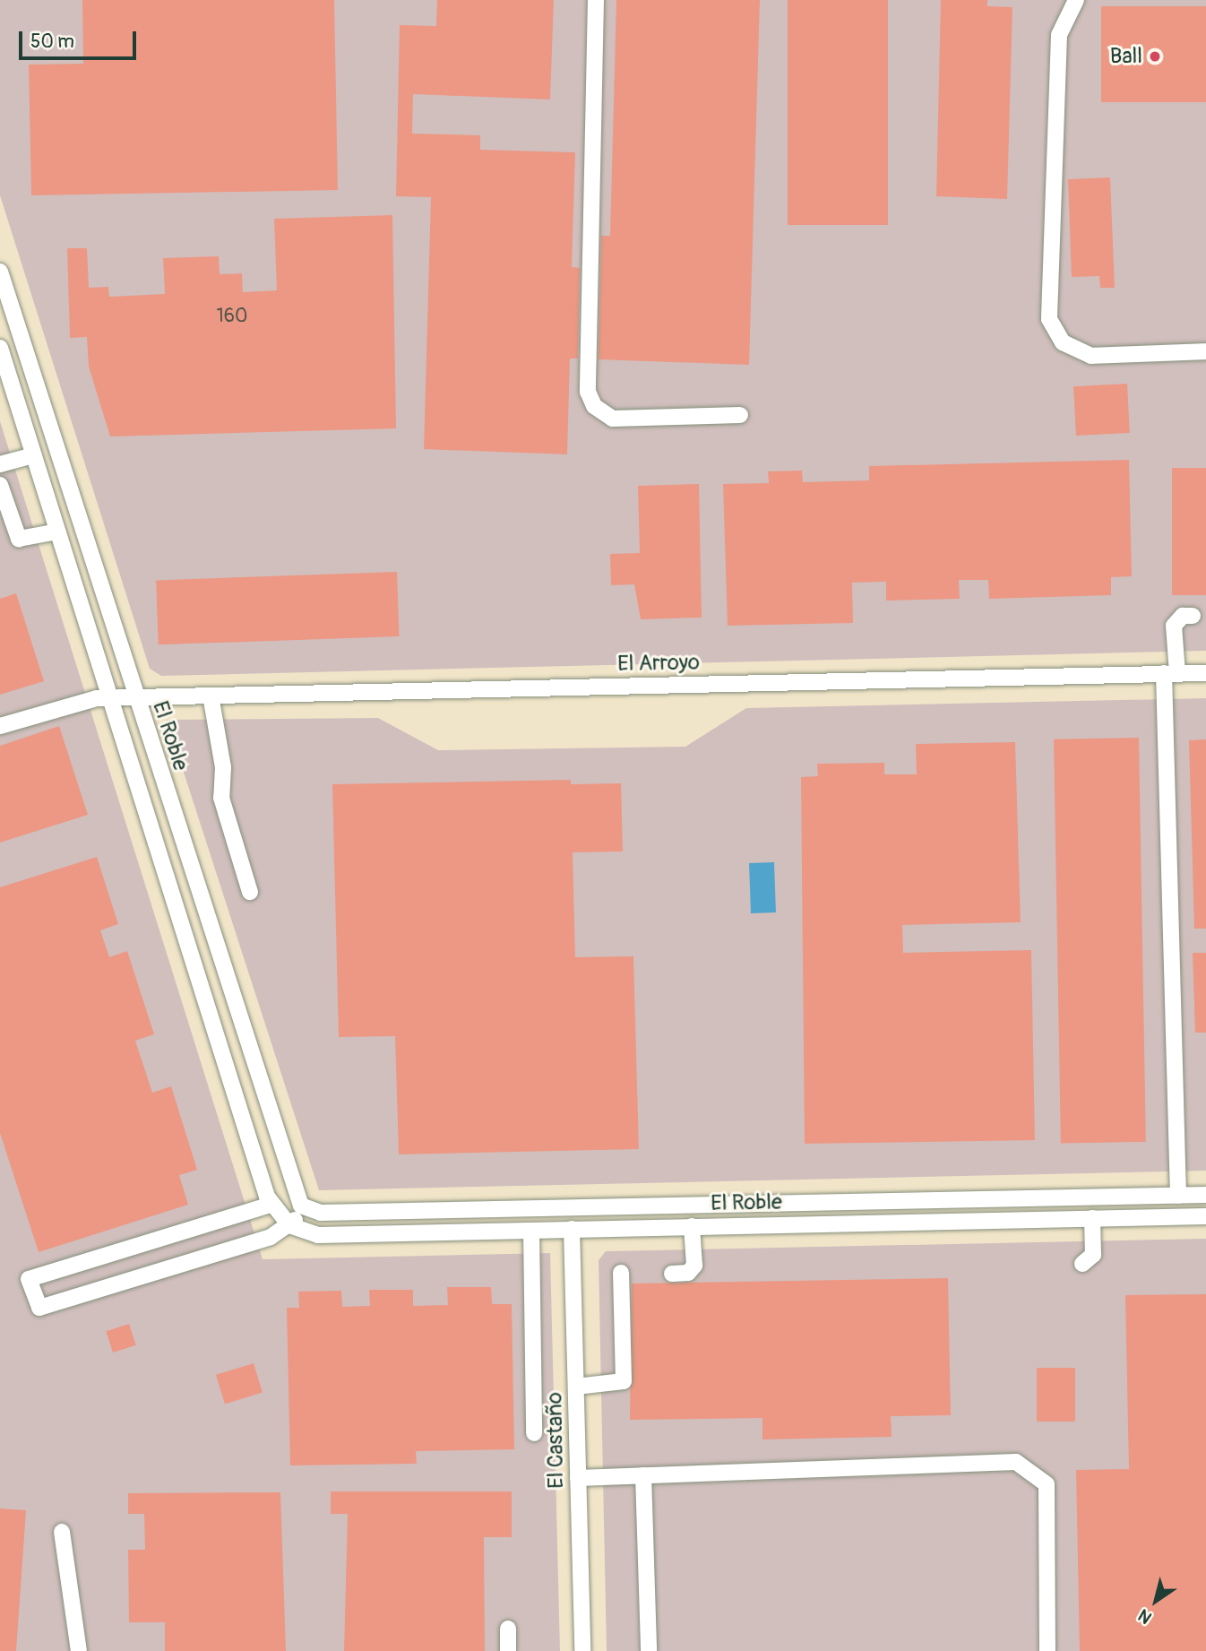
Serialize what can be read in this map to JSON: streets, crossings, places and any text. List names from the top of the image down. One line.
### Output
{"streets":{"street":["El Arroyo","El Roble","El Castaño"]},"crossings":[["El Arroyo","El Roble"],["El Roble","El Castaño"]],"places":["Ball"],"house_numbers":["160"],"scale_bar":"50 m","north":"bottom left"}
